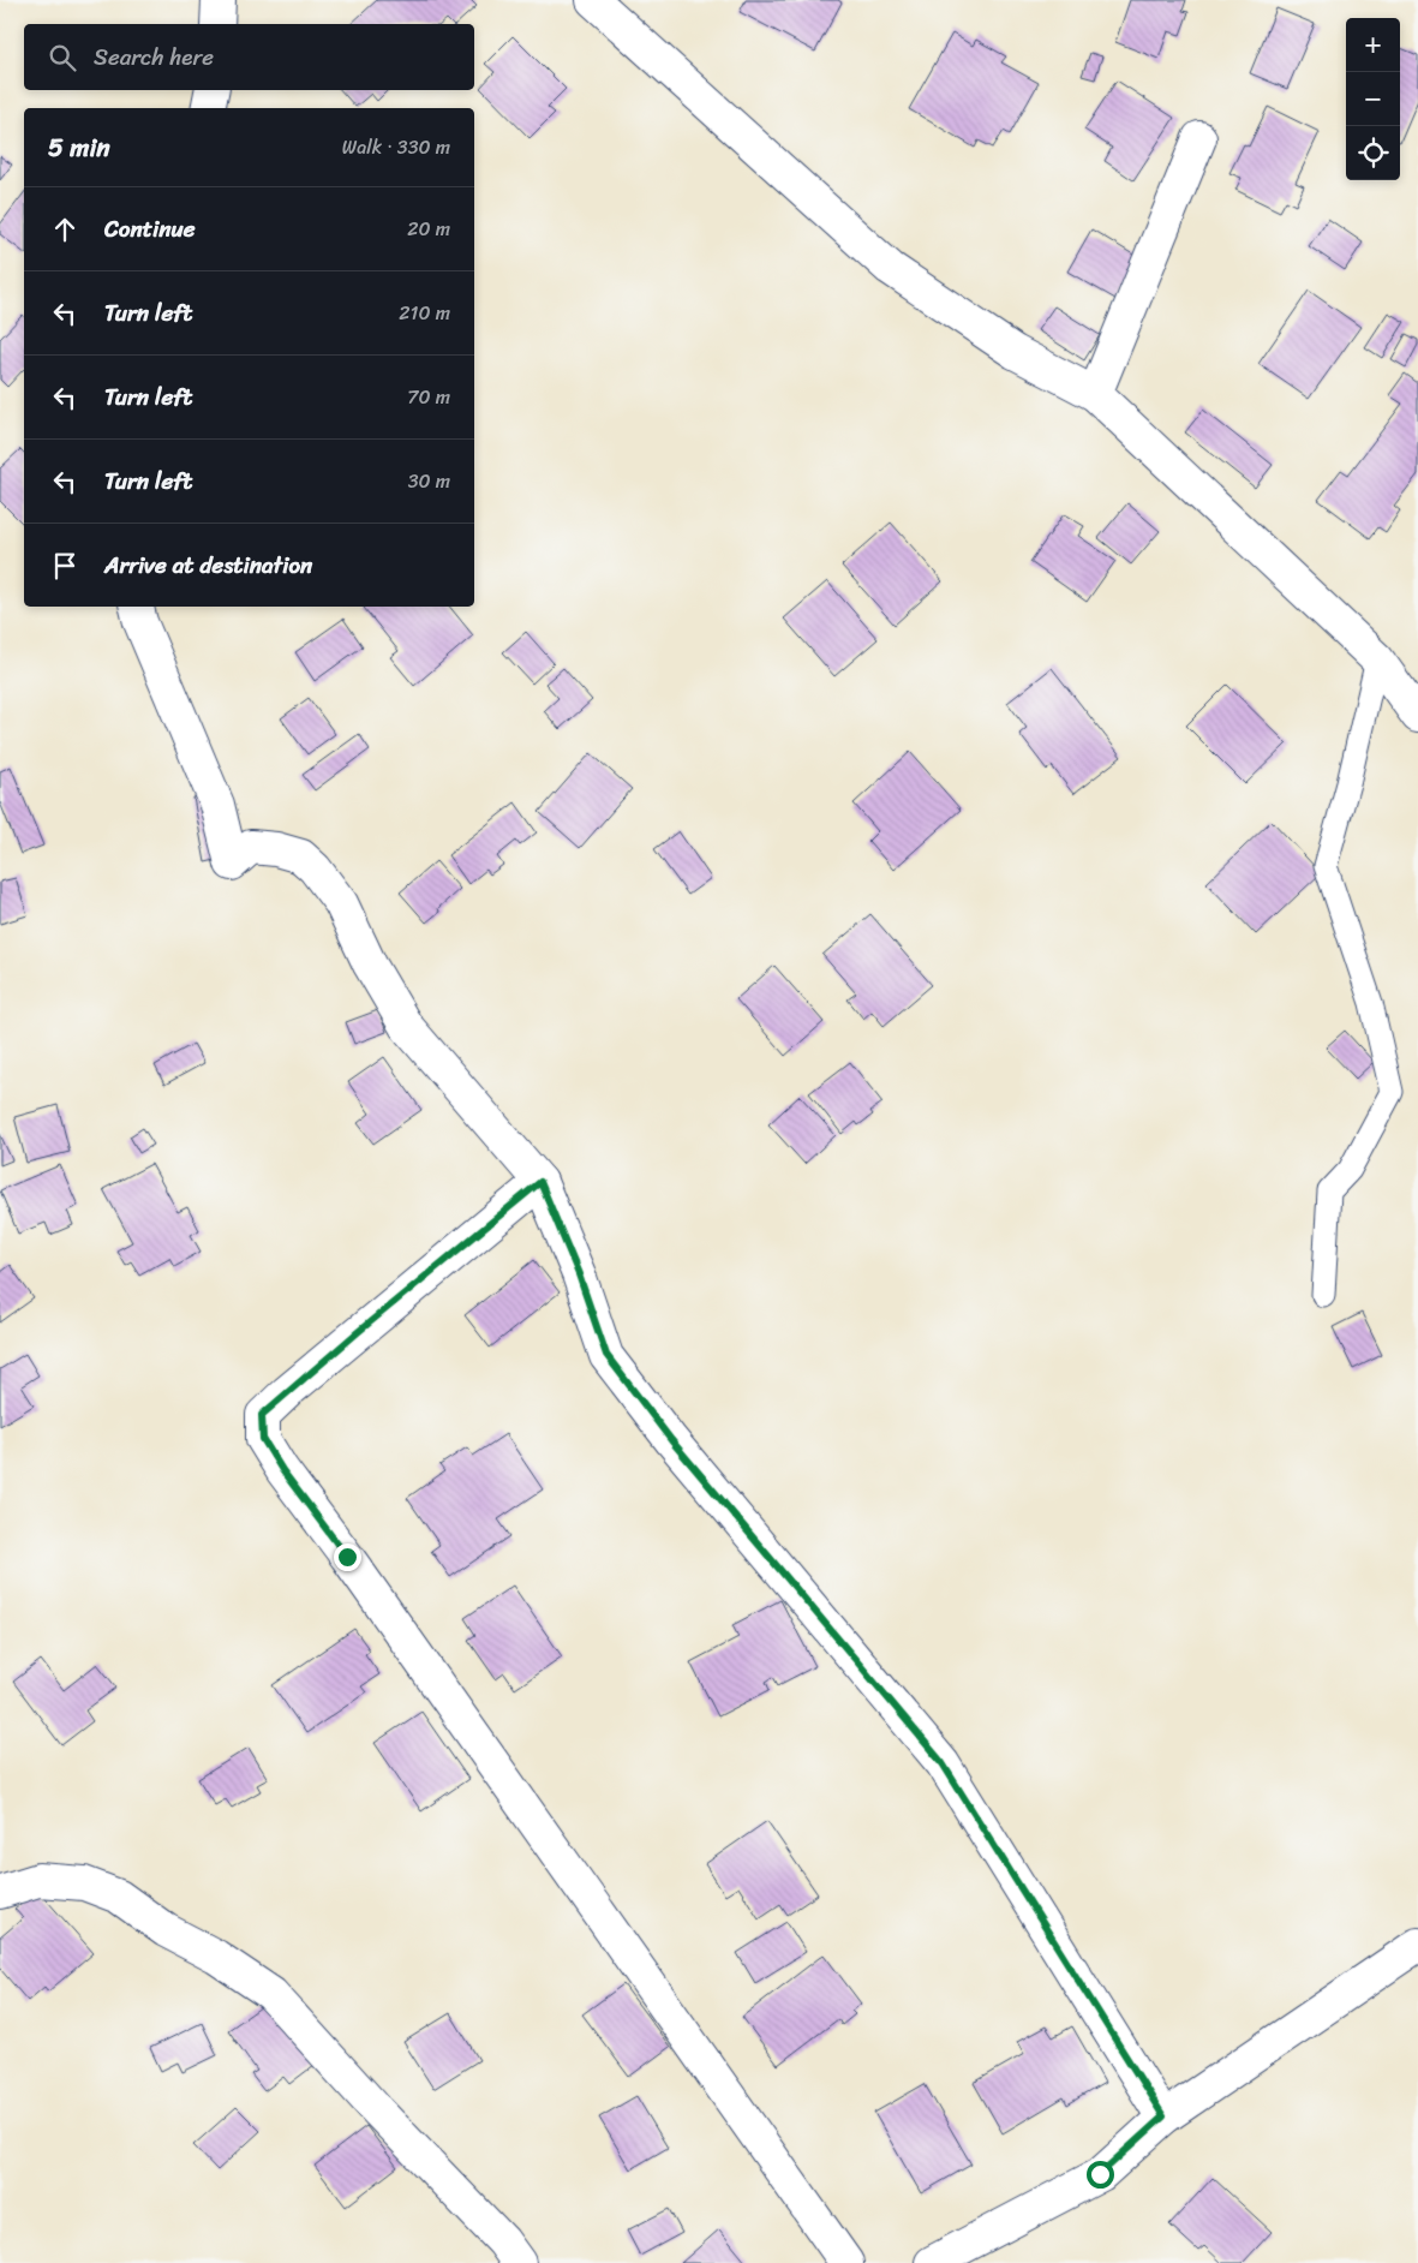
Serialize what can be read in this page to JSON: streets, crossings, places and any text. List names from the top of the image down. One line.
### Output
{"page":{"map_buttons":["+","−"],"search":"Search here","heading":["5 min","Walk · 330 m"],"list":[["Continue","20 m"],["Turn left","210 m"],["Turn left","70 m"],["Turn left","30 m"],"Arrive at destination"]}}
